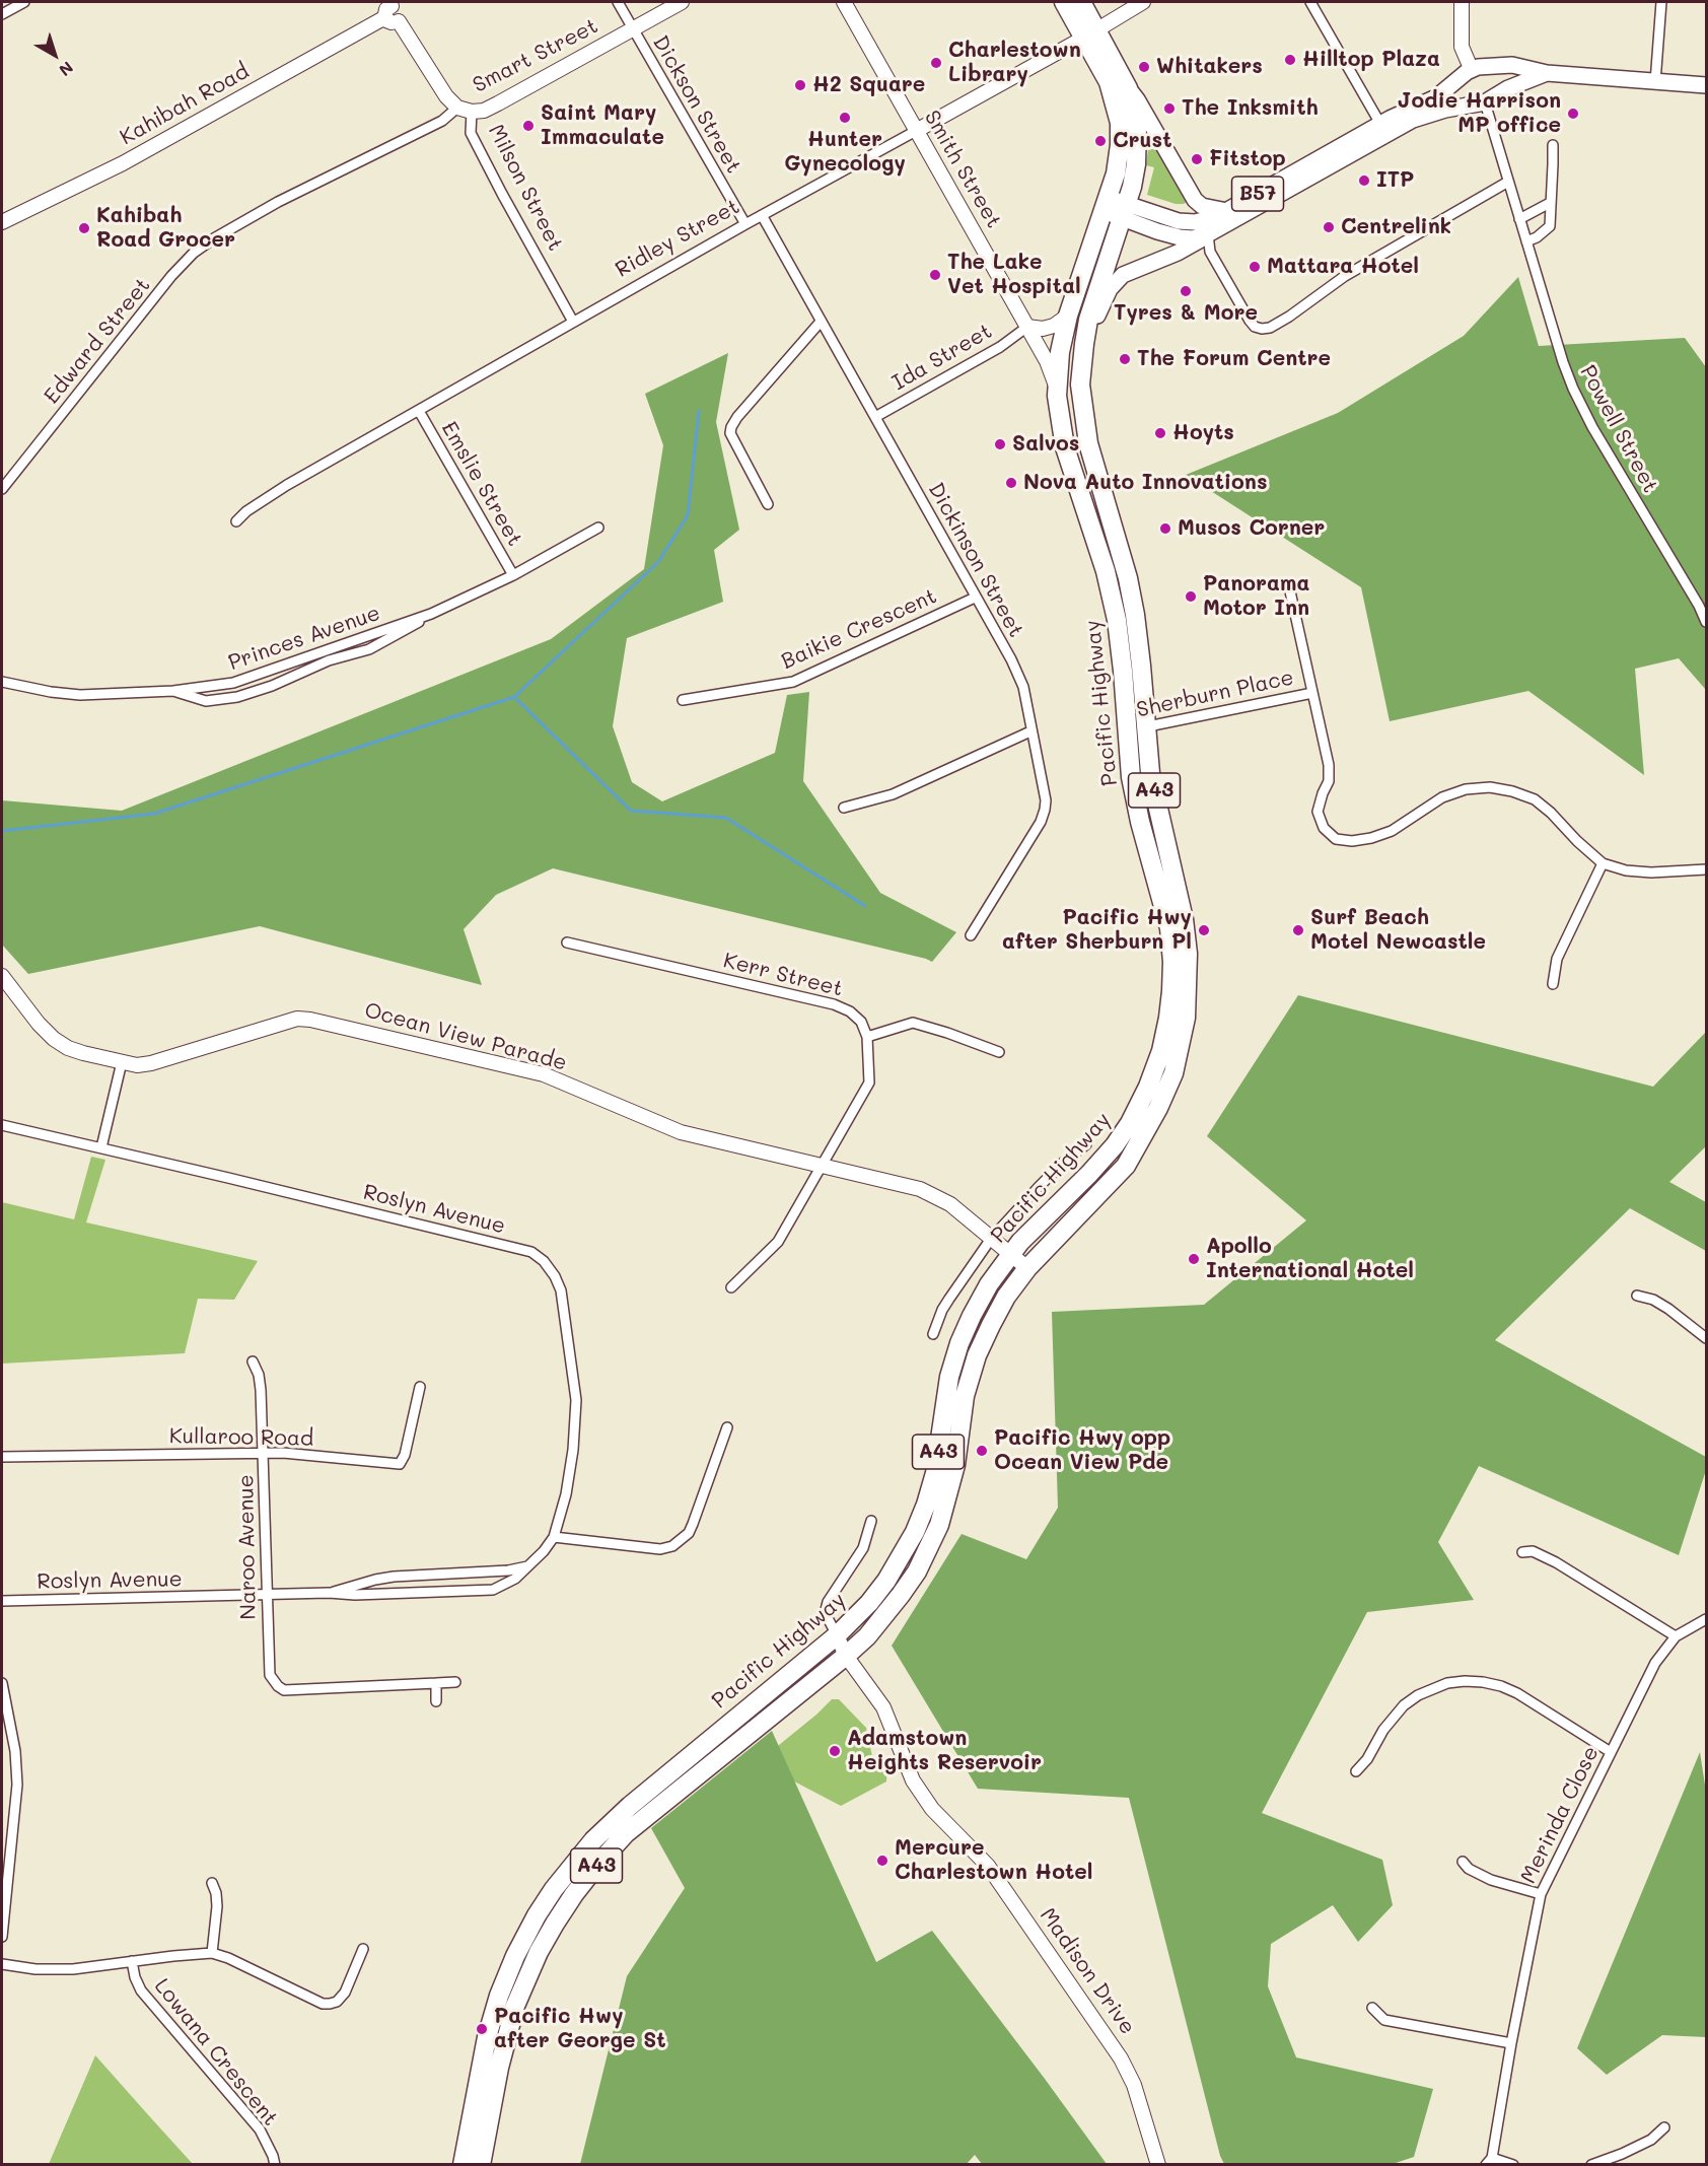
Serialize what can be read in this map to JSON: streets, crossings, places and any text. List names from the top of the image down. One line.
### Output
{"streets":{"highway":["Pacific Highway","A43"],"main road":["B57"],"street":["Smart Street","Kahibah Road","Dickson Street","Smith Street","Milson Street","Ridley Street","Edward Street","Ida Street","Powell Street","Emslie Street","Dickinson Street","Baikie Crescent","Princes Avenue","Sherburn Place","Kerr Street","Ocean View Parade","Roslyn Avenue","Kullaroo Road","Naroo Avenue","Merinda Close","Madison Drive","Lowana Crescent"]},"crossings":[["Smart Street","Dickson Street"],["Smart Street","Milson Street"],["Smart Street","Edward Street"],["Dickson Street","Ridley Street"],["Smith Street","Ridley Street"],["Smith Street","Ida Street"],["Smith Street","Pacific Highway"],["Milson Street","Ridley Street"],["Milson Street","Edward Street"],["B57","Powell Street"],["B57","Pacific Highway"],["Ridley Street","Emslie Street"],["Ridley Street","Dickinson Street"],["Ridley Street","Pacific Highway"],["Ida Street","Dickinson Street"],["Emslie Street","Princes Avenue"],["Dickinson Street","Baikie Crescent"],["Sherburn Place","Pacific Highway"],["Pacific Highway","Ocean View Parade"],["Pacific Highway","Madison Drive"],["Kerr Street","Ocean View Parade"],["Roslyn Avenue","Naroo Avenue"],["Kullaroo Road","Naroo Avenue"]],"places":["Hilltop Plaza","Charlestown Library","Whitakers","H2 Square","The Inksmith","Jodie Harrison MP office","Hunter Gynecology","Saint Mary Immaculate","Crust","Fitstop","ITP","Centrelink","Kahibah Road Grocer","Mattara Hotel","The Lake Vet Hospital","Tyres & More","The Forum Centre","Hoyts","Salvos","Nova Auto Innovations","Musos Corner","Panorama Motor Inn","Pacific Hwy after Sherburn Pl","Surf Beach Motel Newcastle","Apollo International Hotel","Pacific Hwy opp Ocean View Pde","Adamstown Heights Reservoir","Mercure Charlestown Hotel","Pacific Hwy after George St"],"north":"bottom right"}
